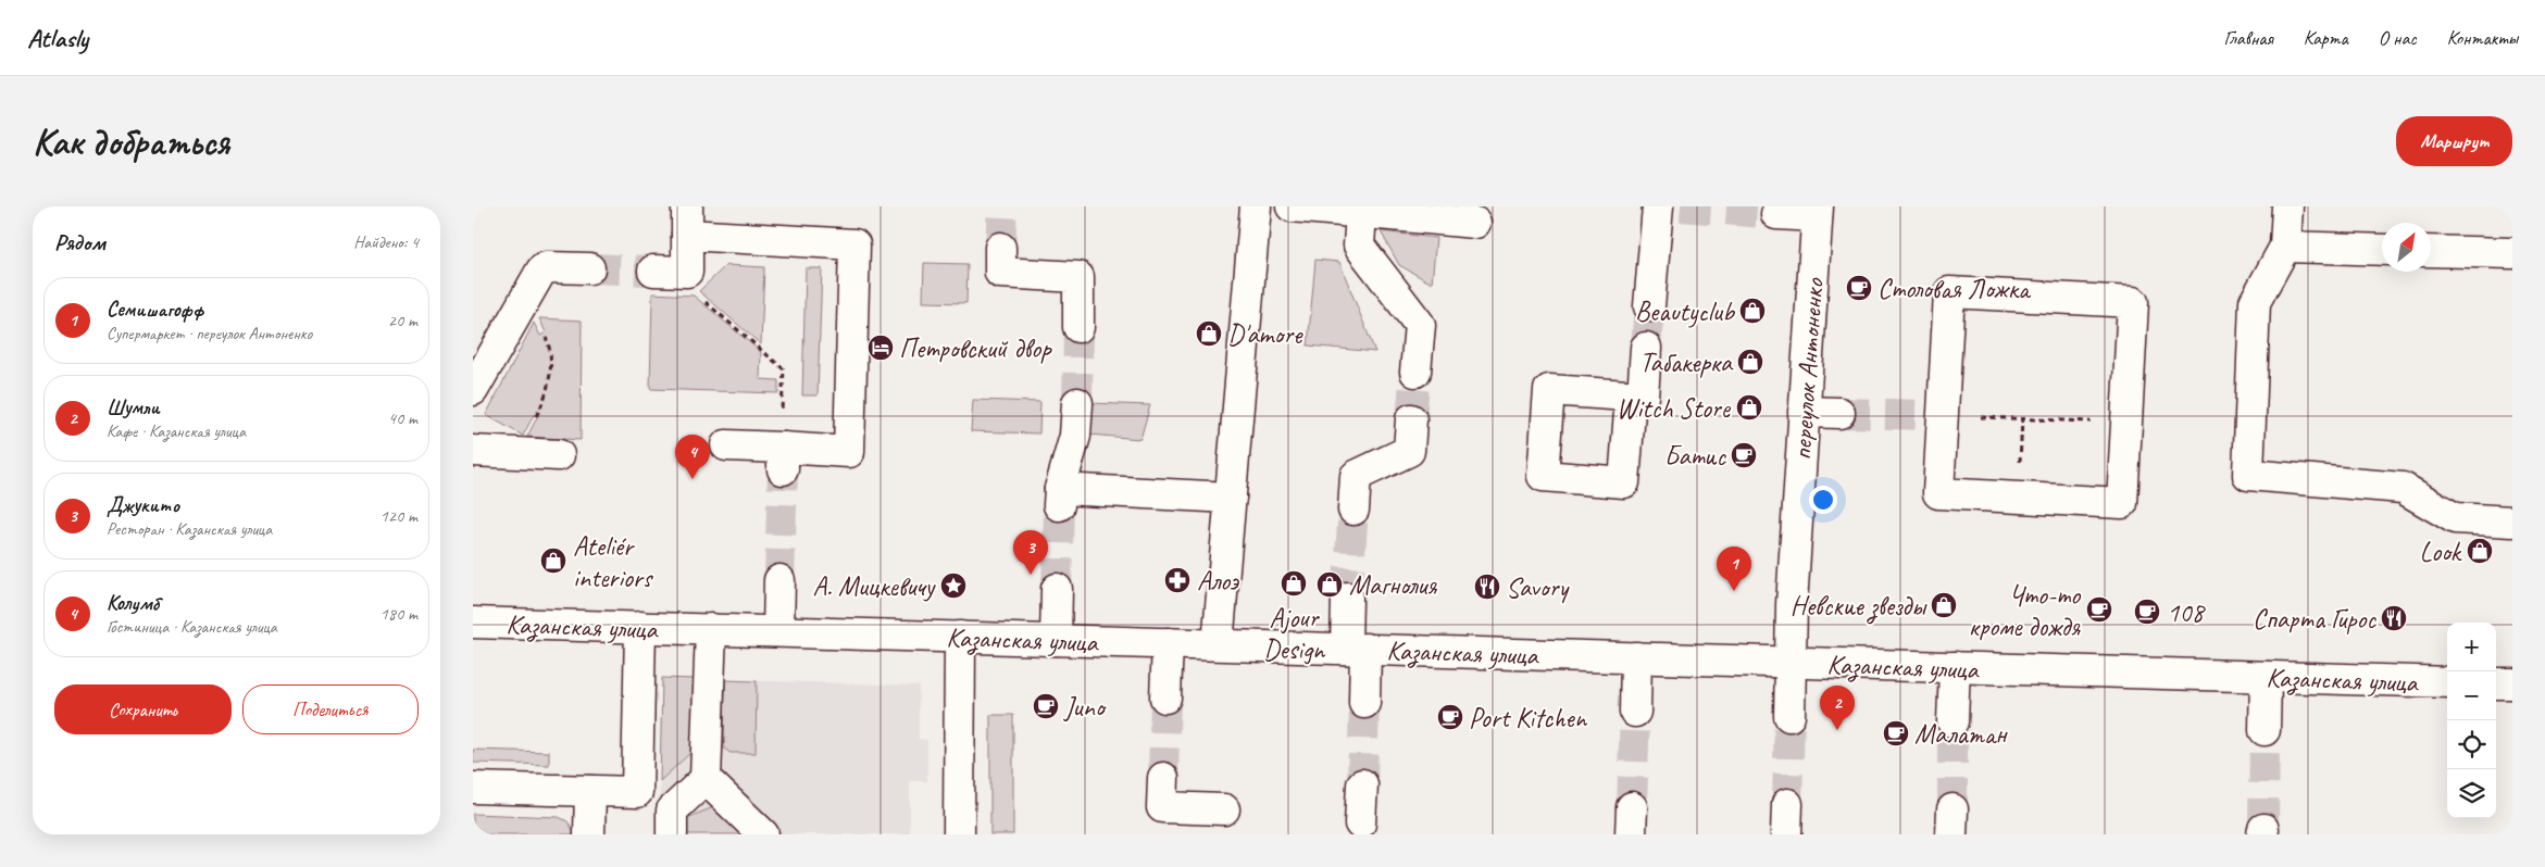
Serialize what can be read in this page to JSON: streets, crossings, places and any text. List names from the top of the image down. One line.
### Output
{"streets":{"street":["переулок Антоненко","Казанская улица"]},"crossings":[["переулок Антоненко","Казанская улица"]],"places":{"cafe":["Столовая Ложка","Батис","Что-то кроме дождя","108","Juno","Port Kitchen","Малатан"],"shop":["Beautyclub","D'amore","Табакерка","Witch Store","Look","Ateliér interiors","Ajour Design","Магнолия","Невские звезды"],"hotel":["Петровский двор"],"pharmacy":["Алоэ"],"place":["А. Мицкевичу"],"restaurant":["Savory","Спарта Гирос"]},"north":"top right","page":{"header":"Atlasly","nav":["Главная","Карта","О нас","Контакты"],"buttons":["Маршрут",["Сохранить","Поделиться"]],"title":"Как добраться","heading":["Рядом","Найдено: 4"],"list":[{"mark":"1","name":"Семишагофф","note":"Супермаркет · переулок Антоненко","value":"20 m"},{"mark":"2","name":"Шумли","note":"Кафе · Казанская улица","value":"40 m"},{"mark":"3","name":"Джукито","note":"Ресторан · Казанская улица","value":"120 m"},{"mark":"4","name":"Колумб","note":"Гостиница · Казанская улица","value":"180 m"}],"pins":["4","3","1","2"],"map_buttons":["+","−"]}}
